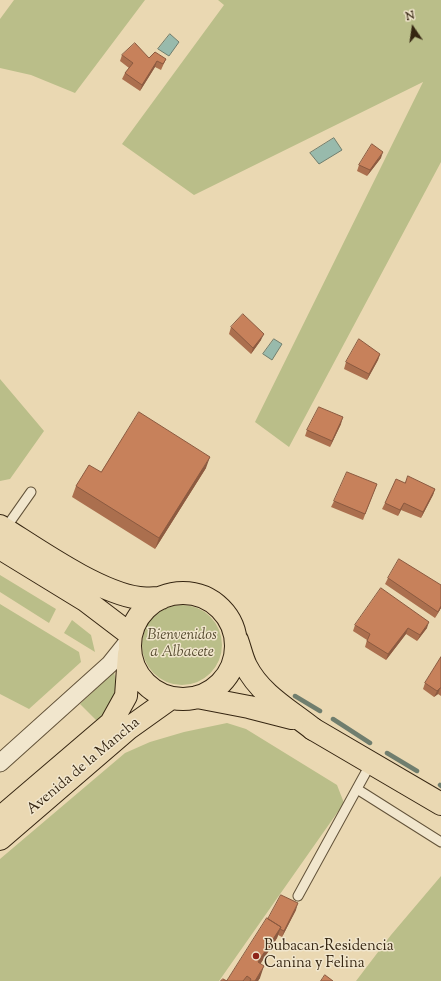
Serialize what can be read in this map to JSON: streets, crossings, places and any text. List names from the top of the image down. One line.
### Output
{"streets":{"main road":["Avenida de la Mancha"]},"parks":["Bienvenidos a Albacete"],"places":["Bubacan-Residencia Canina y Felina"],"north":"top"}
